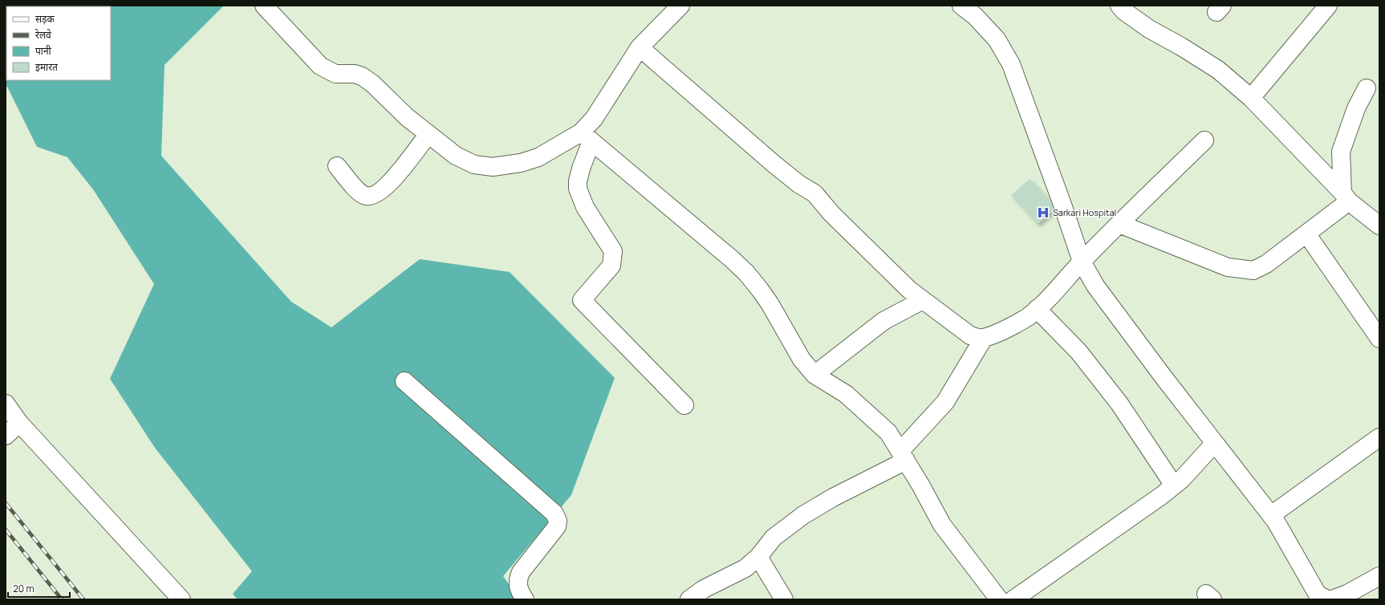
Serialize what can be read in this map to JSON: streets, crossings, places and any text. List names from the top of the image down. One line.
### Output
{"places":{"hospital":["Sarkari Hospital"]},"legend":["सड़क","रेलवे","पानी","इमारत"],"scale_bar":"20 m"}
